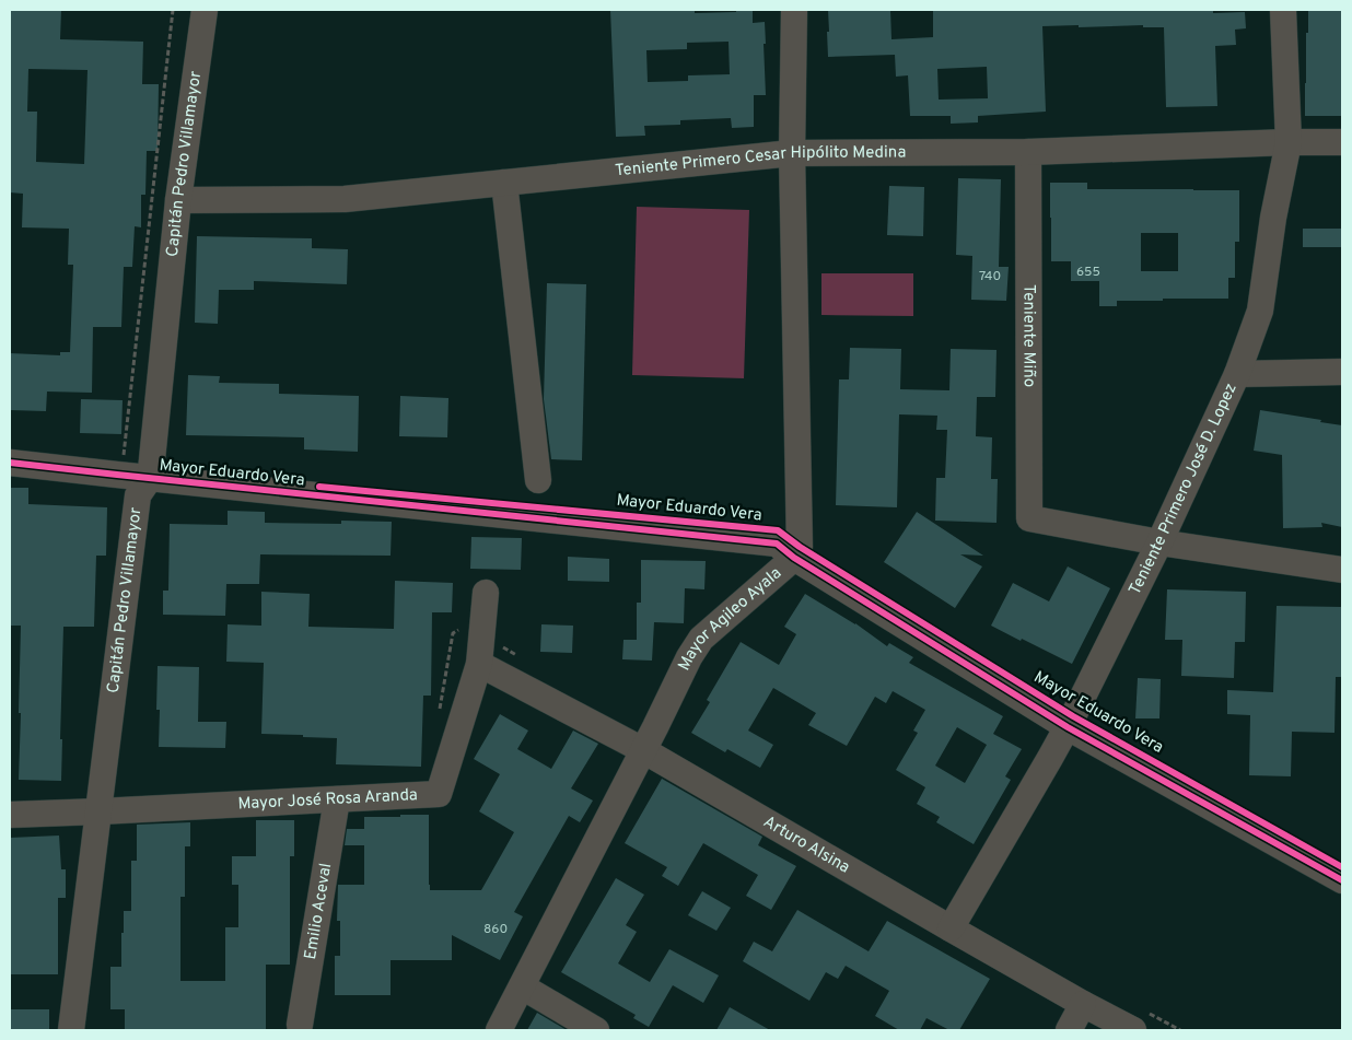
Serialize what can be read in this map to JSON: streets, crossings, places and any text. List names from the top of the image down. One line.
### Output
{"streets":{"street":["Capitán Pedro Villamayor","Teniente Primero Cesar Hipólito Medina","Teniente Miño","Mayor Eduardo Vera","Teniente Primero José D. Lopez","Mayor Agileo Ayala","Mayor José Rosa Aranda","Arturo Alsina","Emilio Aceval"]},"crossings":[["Capitán Pedro Villamayor","Teniente Primero Cesar Hipólito Medina"],["Capitán Pedro Villamayor","Mayor Eduardo Vera"],["Capitán Pedro Villamayor","Mayor José Rosa Aranda"],["Teniente Primero Cesar Hipólito Medina","Teniente Miño"],["Teniente Primero Cesar Hipólito Medina","Teniente Primero José D. Lopez"],["Teniente Primero Cesar Hipólito Medina","Mayor Agileo Ayala"],["Teniente Miño","Teniente Primero José D. Lopez"],["Mayor Eduardo Vera","Teniente Primero José D. Lopez"],["Mayor Eduardo Vera","Mayor Agileo Ayala"],["Teniente Primero José D. Lopez","Arturo Alsina"],["Mayor Agileo Ayala","Arturo Alsina"],["Mayor José Rosa Aranda","Arturo Alsina"],["Mayor José Rosa Aranda","Emilio Aceval"]],"house_numbers":["655","740","860"]}
